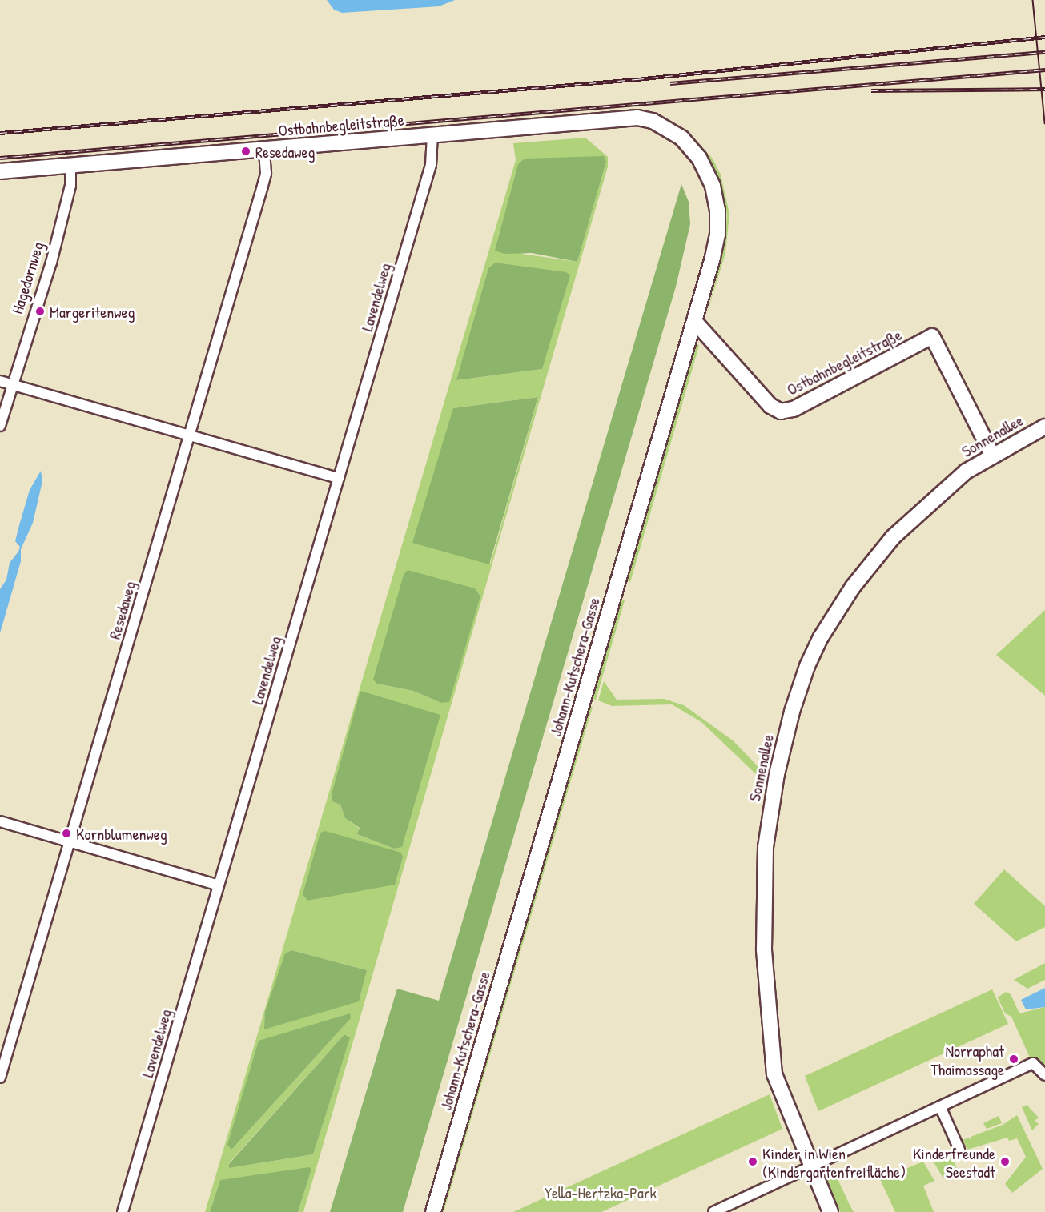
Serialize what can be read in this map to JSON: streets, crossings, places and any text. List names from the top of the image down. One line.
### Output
{"streets":{"street":["Ostbahnbegleitstraße","Hagedornweg","Lavendelweg","Sonnenallee","Resedaweg","Johann-Kutschera-Gasse"]},"crossings":[["Ostbahnbegleitstraße","Hagedornweg"],["Ostbahnbegleitstraße","Lavendelweg"],["Ostbahnbegleitstraße","Sonnenallee"],["Ostbahnbegleitstraße","Resedaweg"],["Ostbahnbegleitstraße","Johann-Kutschera-Gasse"]],"parks":["Yella-Hertzka-Park"],"places":["Resedaweg","Margeritenweg","Kornblumenweg","Norraphat Thaimassage","Kinder in Wien (Kindergartenfreifläche)","Kinderfreunde Seestadt"]}
